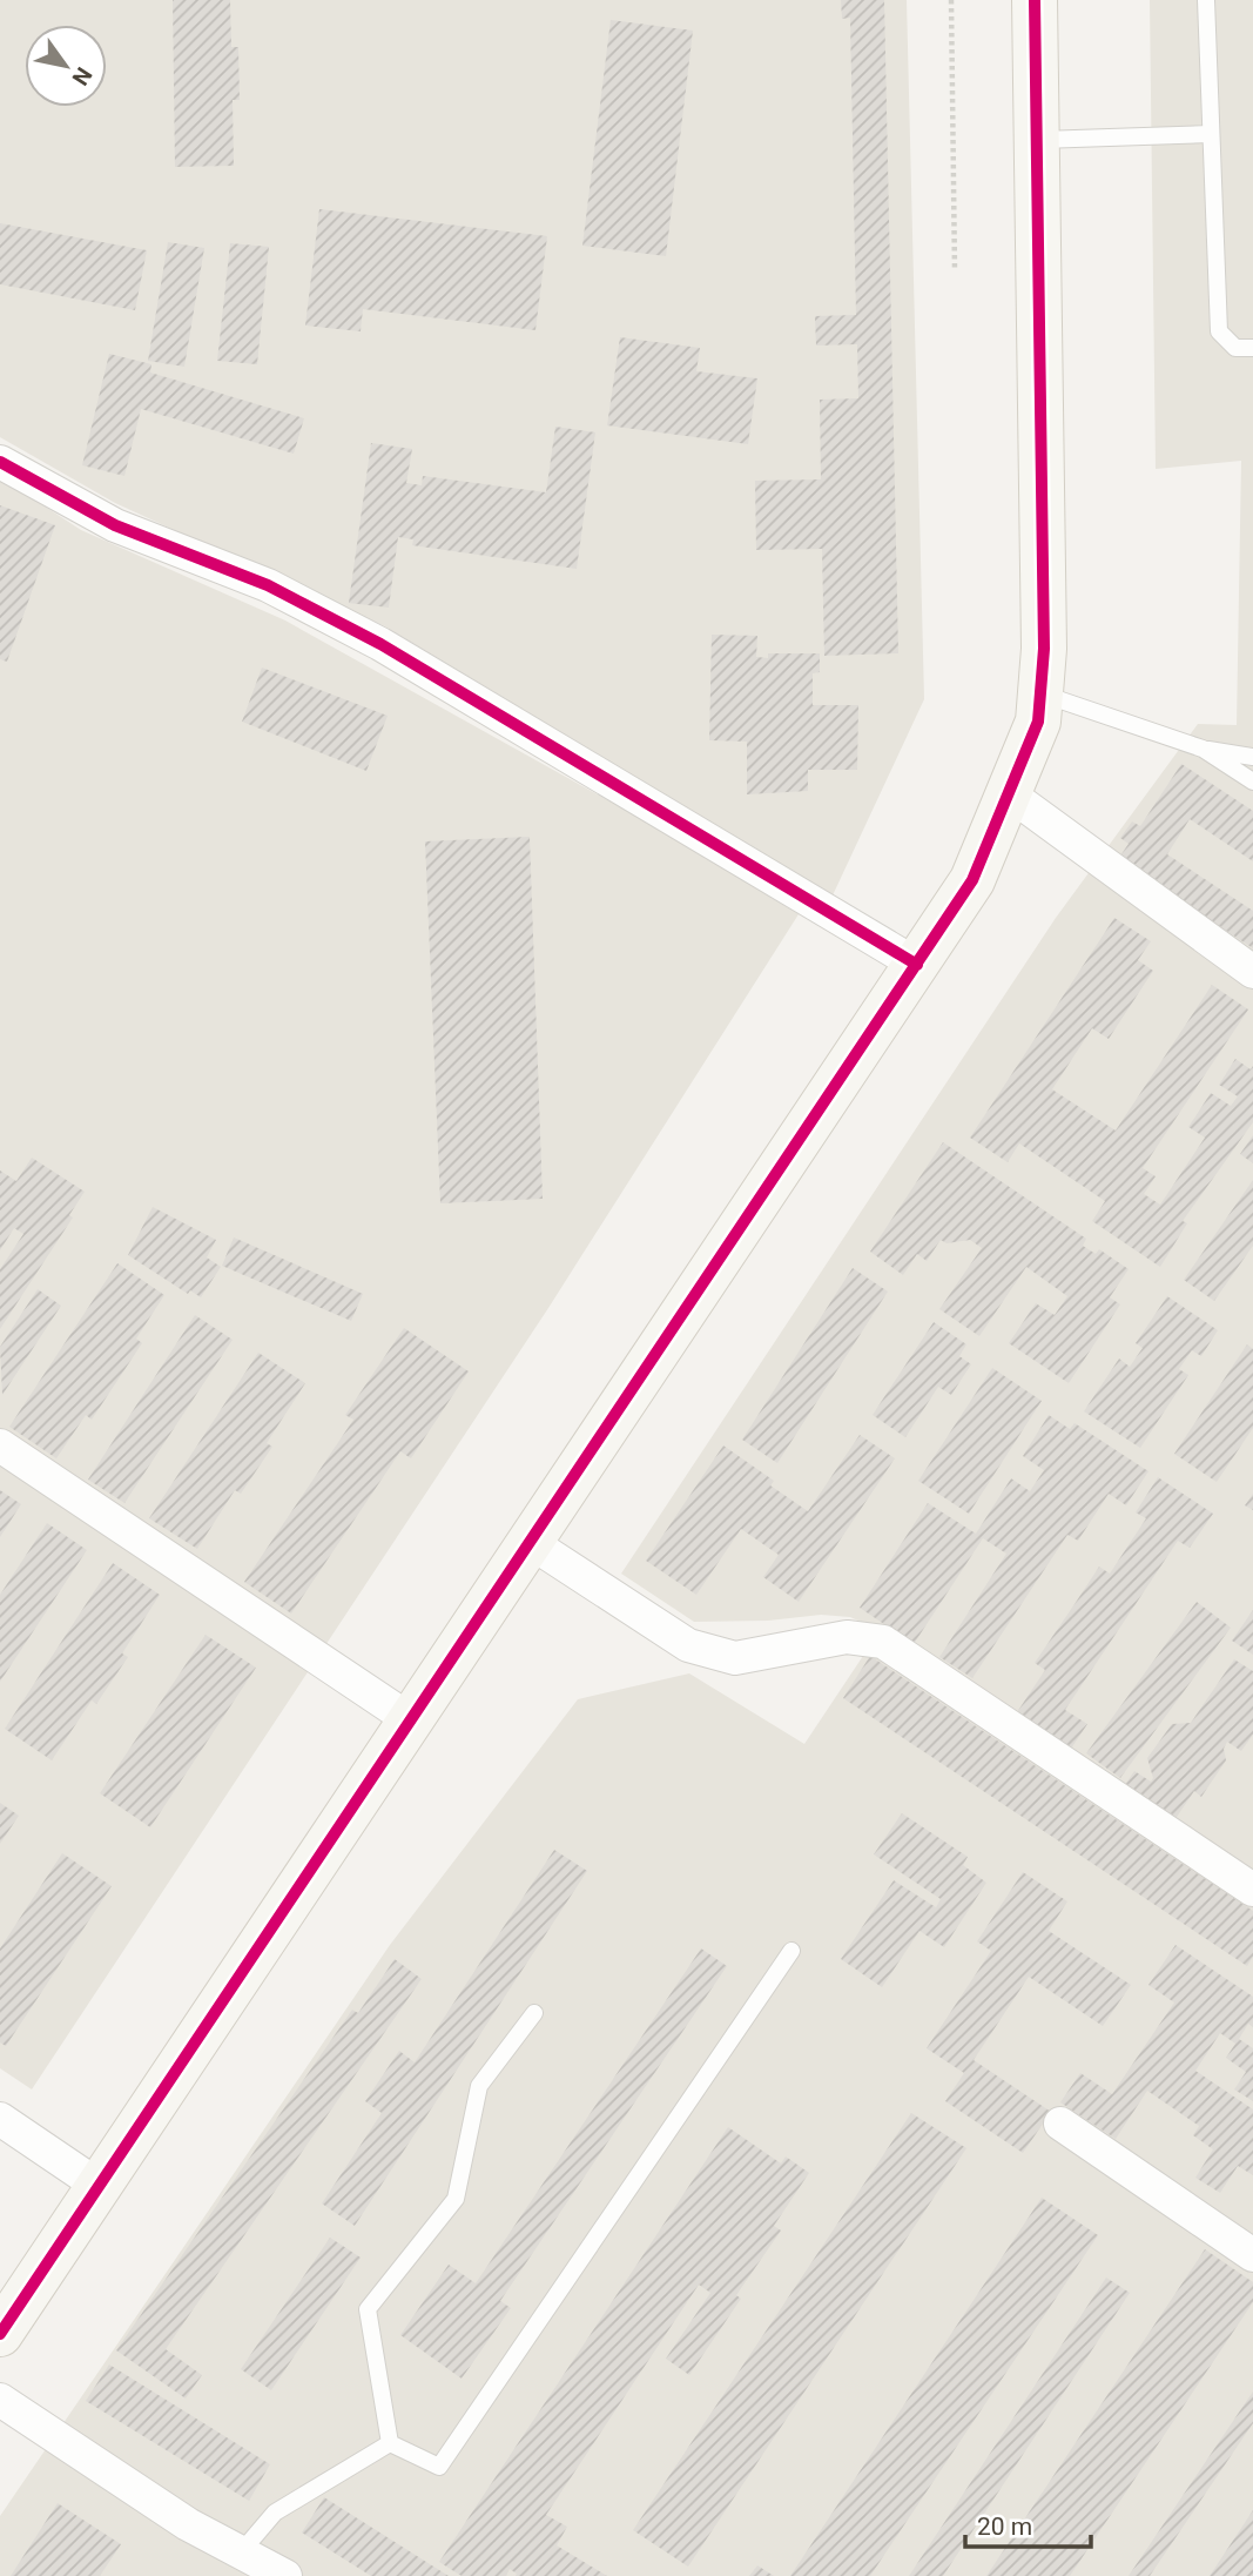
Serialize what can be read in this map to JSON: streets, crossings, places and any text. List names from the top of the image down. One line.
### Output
{"scale_bar":"20 m","north":"bottom right"}
